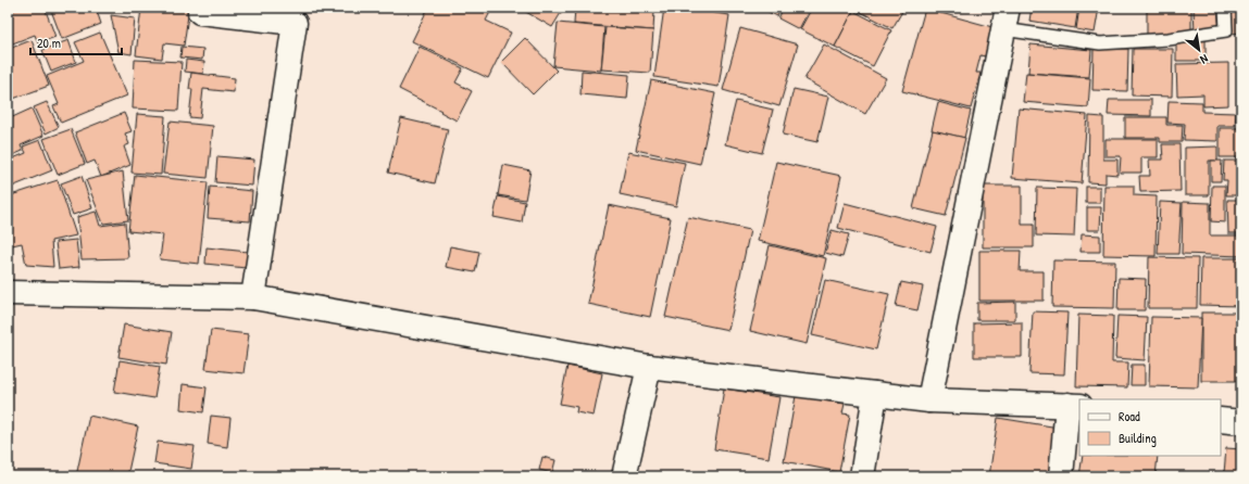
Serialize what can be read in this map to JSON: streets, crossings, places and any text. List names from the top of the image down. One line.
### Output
{"legend":["Road","Building"],"scale_bar":"20 m","north":"bottom right"}
